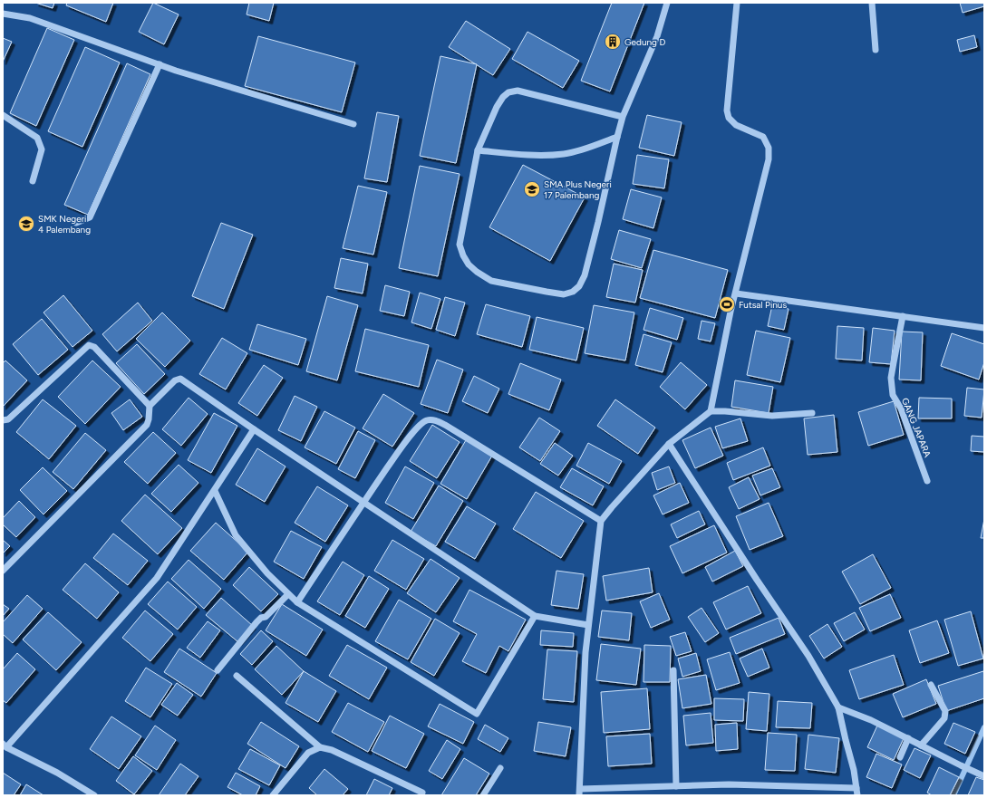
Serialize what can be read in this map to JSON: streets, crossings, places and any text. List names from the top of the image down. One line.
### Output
{"streets":{"street":["GANG JAPARA"]},"places":{"building":["Gedung D"],"school or university":["SMA Plus Negeri 17 Palembang","SMK Negeri 4 Palembang"],"sports":["Futsal Pinus"]}}
